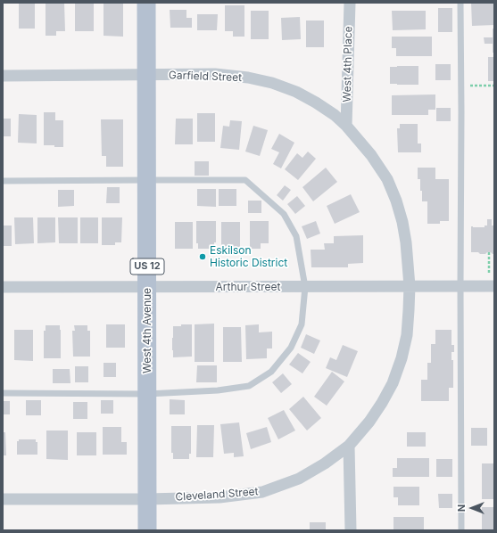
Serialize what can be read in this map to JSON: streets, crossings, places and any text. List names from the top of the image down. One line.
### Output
{"streets":{"main road":["US 12","West 4th Avenue"],"street":["West 4th Place","Garfield Street","Arthur Street","Cleveland Street"]},"crossings":[["West 4th Place","Garfield Street"],["Garfield Street","Arthur Street"],["Garfield Street","West 4th Avenue"],["Garfield Street","Cleveland Street"],["Arthur Street","West 4th Avenue"],["Arthur Street","Cleveland Street"],["West 4th Avenue","Cleveland Street"]],"places":["Eskilson Historic District"],"north":"left"}
